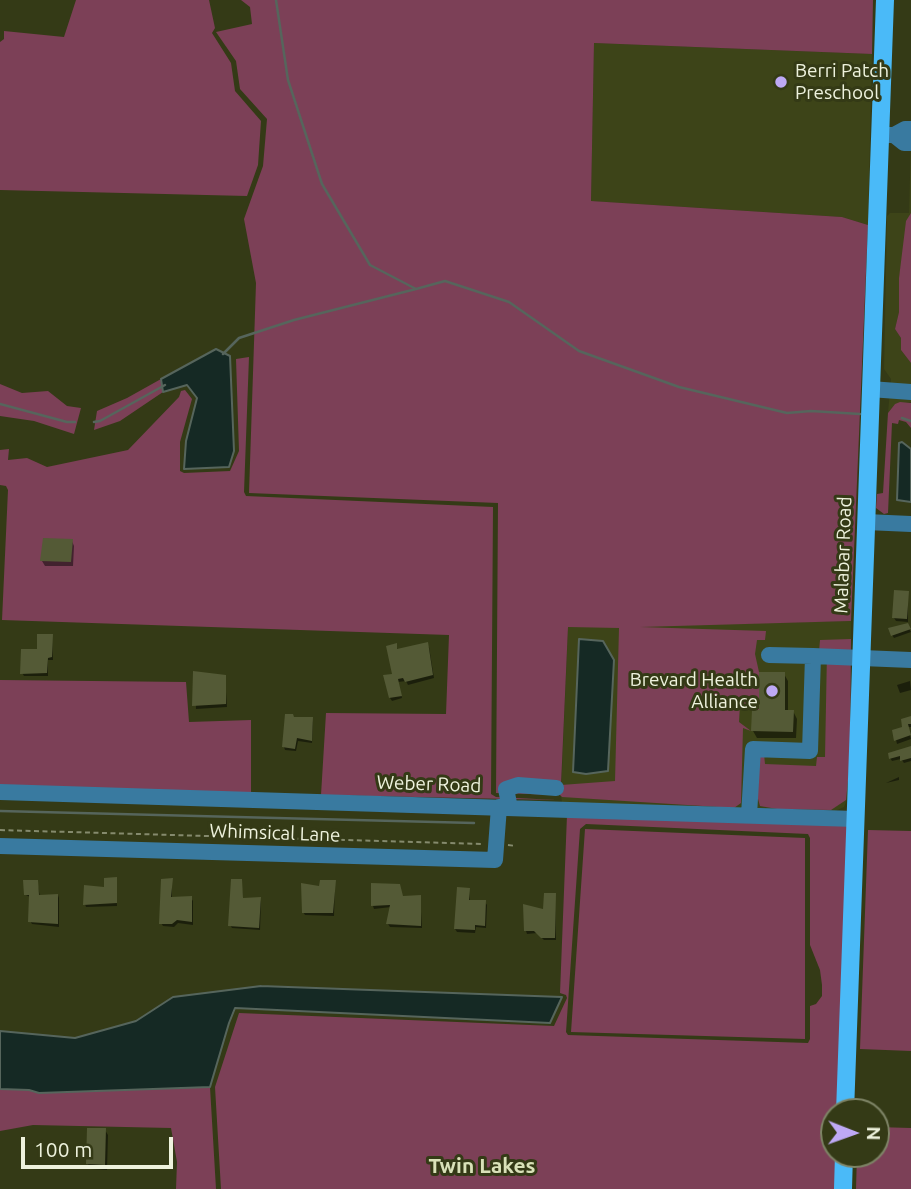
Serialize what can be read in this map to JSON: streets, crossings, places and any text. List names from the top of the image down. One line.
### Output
{"streets":{"main road":["Malabar Road"],"street":["Weber Road","Whimsical Lane"]},"crossings":[["Malabar Road","Weber Road"]],"districts":["Twin Lakes"],"places":["Berri Patch Preschool","Brevard Health Alliance"],"scale_bar":"100 m","north":"right"}
